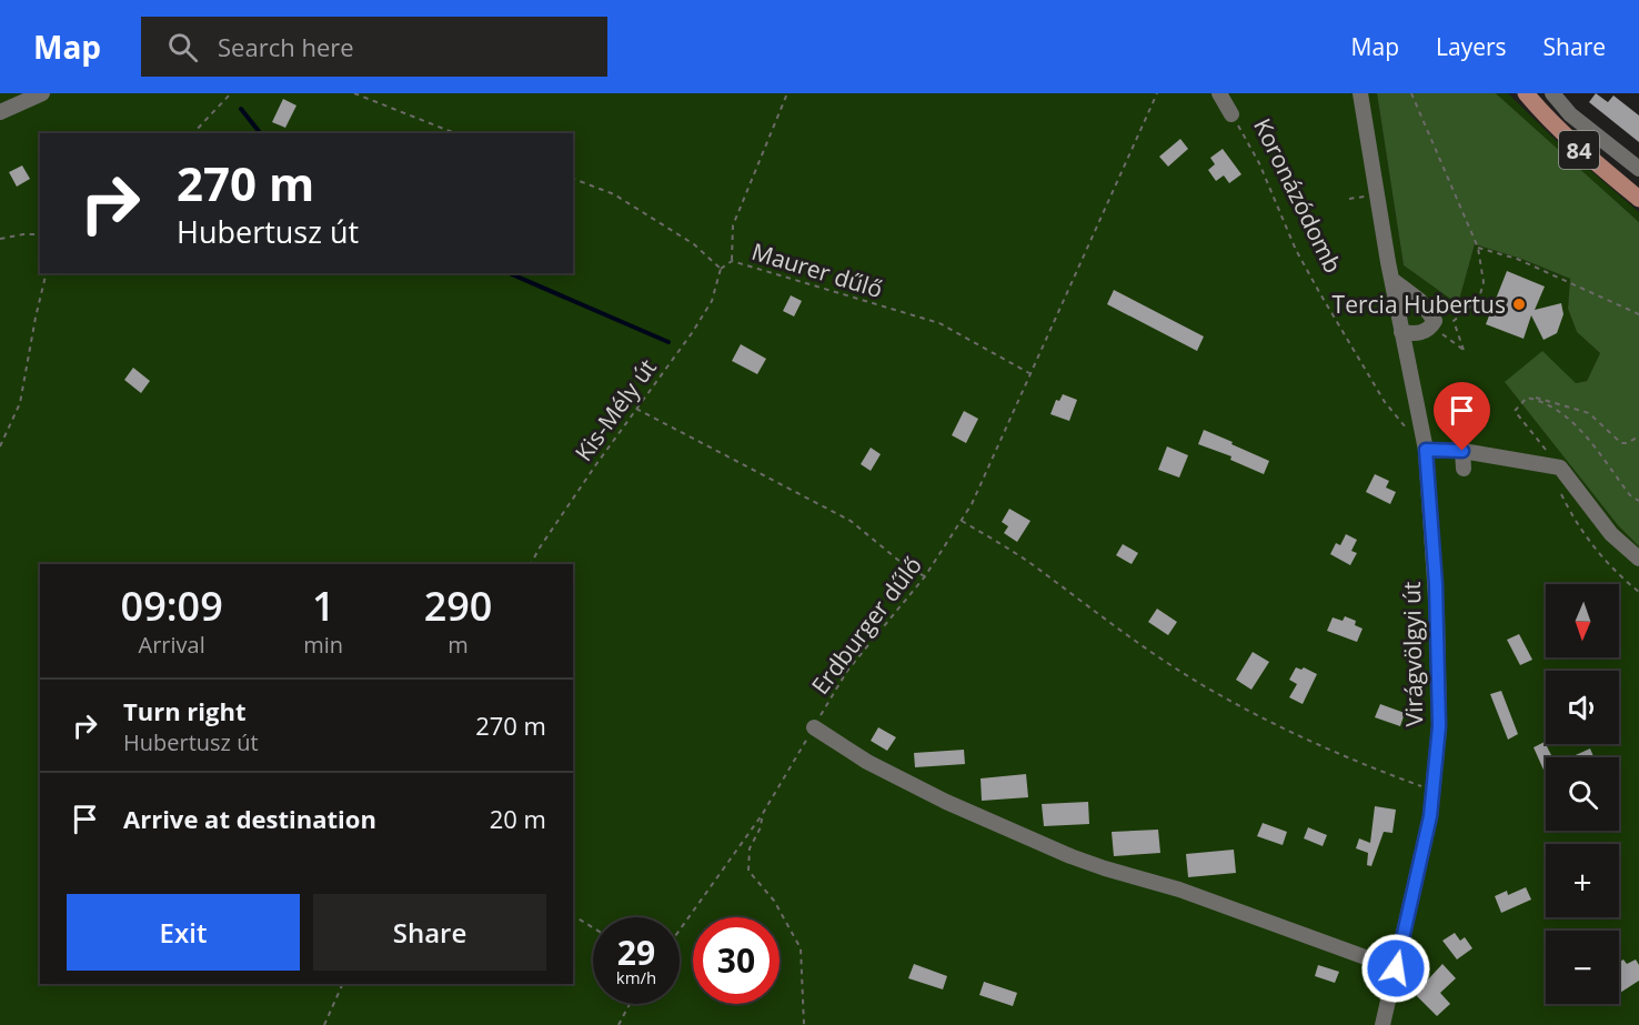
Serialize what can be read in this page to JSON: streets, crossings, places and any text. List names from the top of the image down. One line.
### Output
{"streets":{"main road":["84"],"street":["Koronázódomb","Virágvölgyi út"],"path":["Maurer dűlő","Kis-Mély út","Erdburger dűlő"]},"crossings":[["Maurer dűlő","Kis-Mély út"],["Maurer dűlő","Erdburger dűlő"]],"places":["Tercia Hubertus"],"north":"bottom","page":{"header":"Map","search":"Search here","nav":["Map","Layers","Share"],"turn":["270 m","Hubertusz út"],"eta":["09:09","Arrival","1","min","290","m"],"map_buttons":["+","−"],"list":[{"name":"Turn right","note":"Hubertusz út","value":"270 m"},{"name":"Arrive at destination","value":"20 m"}],"buttons":["Exit","Share"],"speed":"29 km/h","limit":"30"}}
